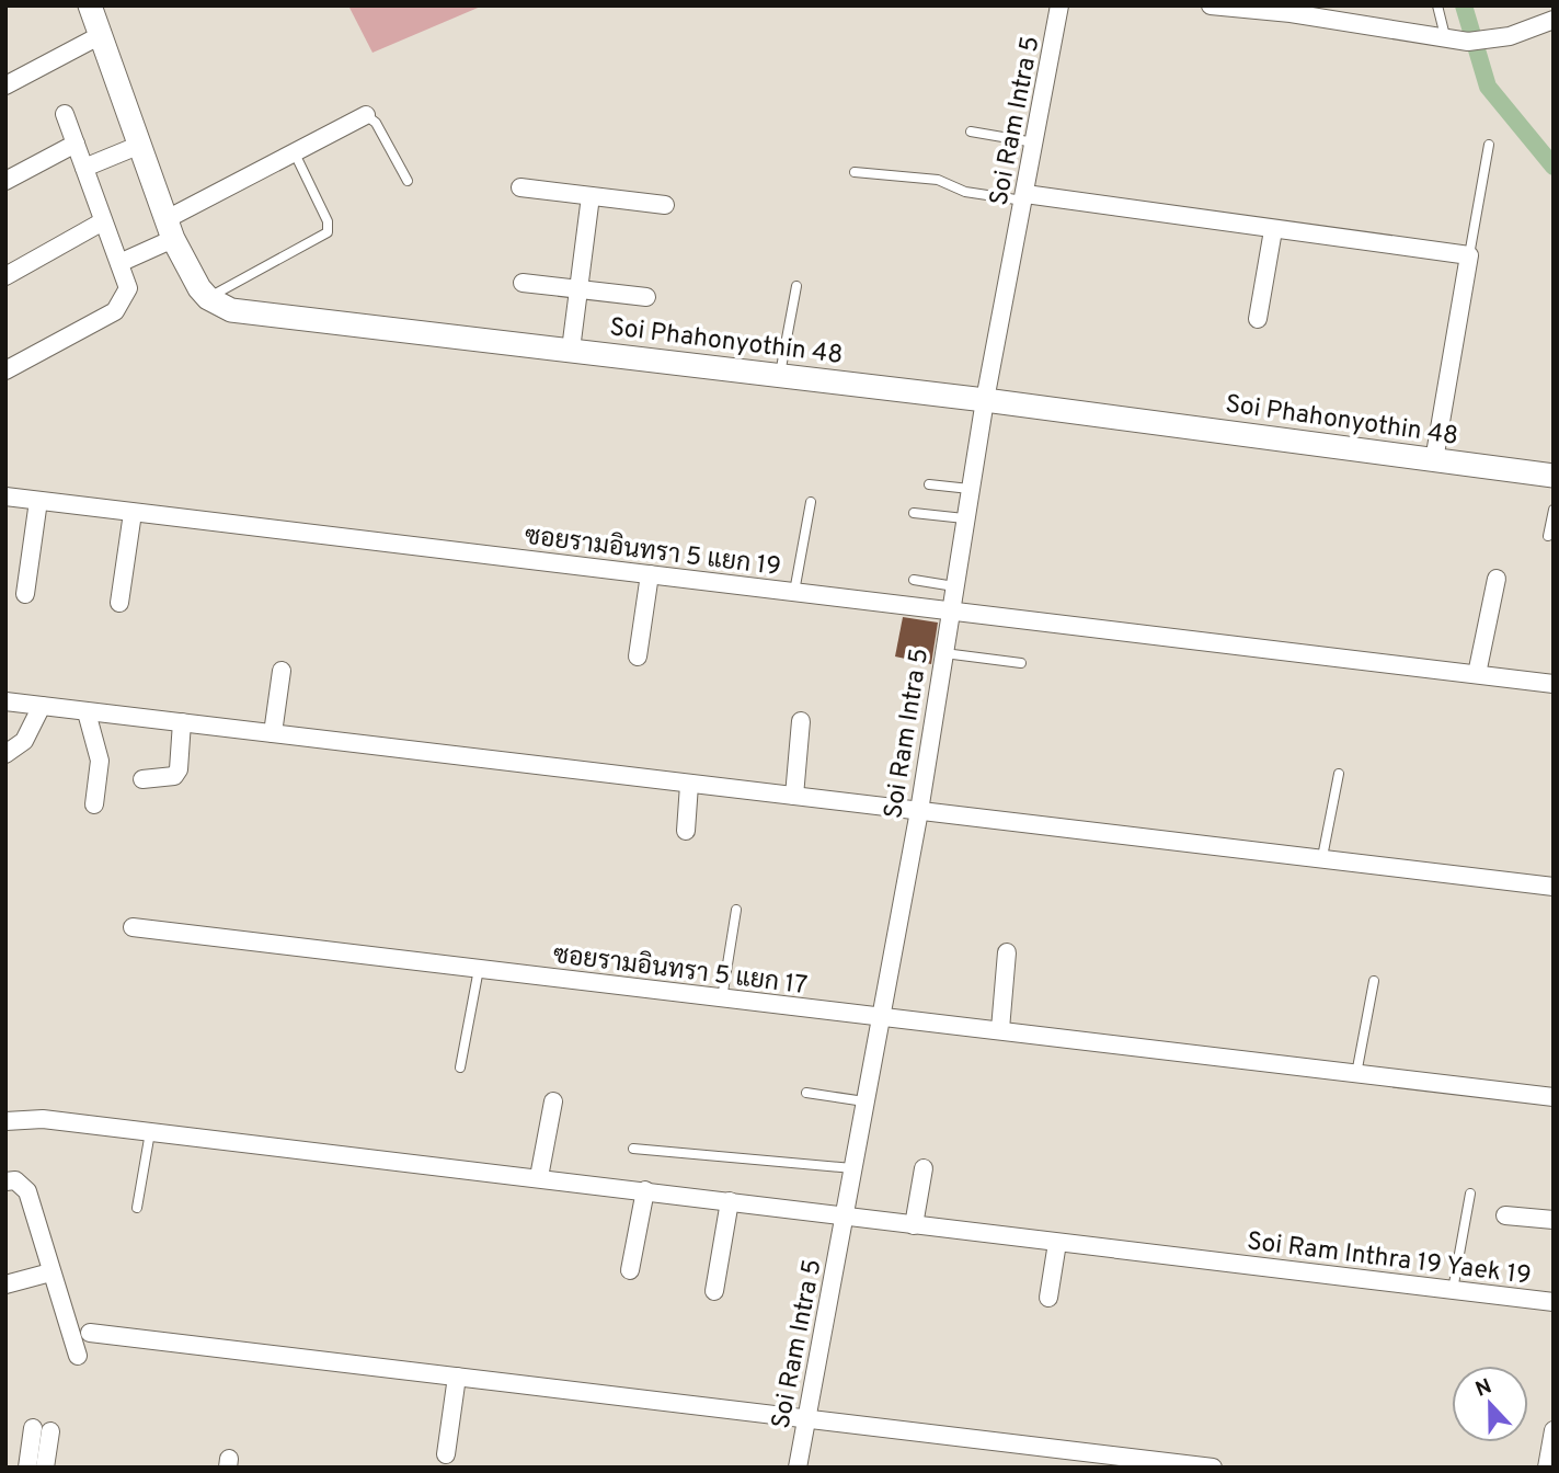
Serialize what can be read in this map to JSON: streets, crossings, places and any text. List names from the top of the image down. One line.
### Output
{"streets":{"street":["Soi Ram Intra 5","Soi Phahonyothin 48","ซอยรามอินทรา 5 แยก 19","ซอยรามอินทรา 5 แยก 17","Soi Ram Inthra 19 Yaek 19"]},"crossings":[["Soi Ram Intra 5","Soi Phahonyothin 48"],["Soi Ram Intra 5","ซอยรามอินทรา 5 แยก 19"],["Soi Ram Intra 5","ซอยรามอินทรา 5 แยก 17"],["Soi Ram Intra 5","Soi Ram Inthra 19 Yaek 19"]],"north":"top"}
